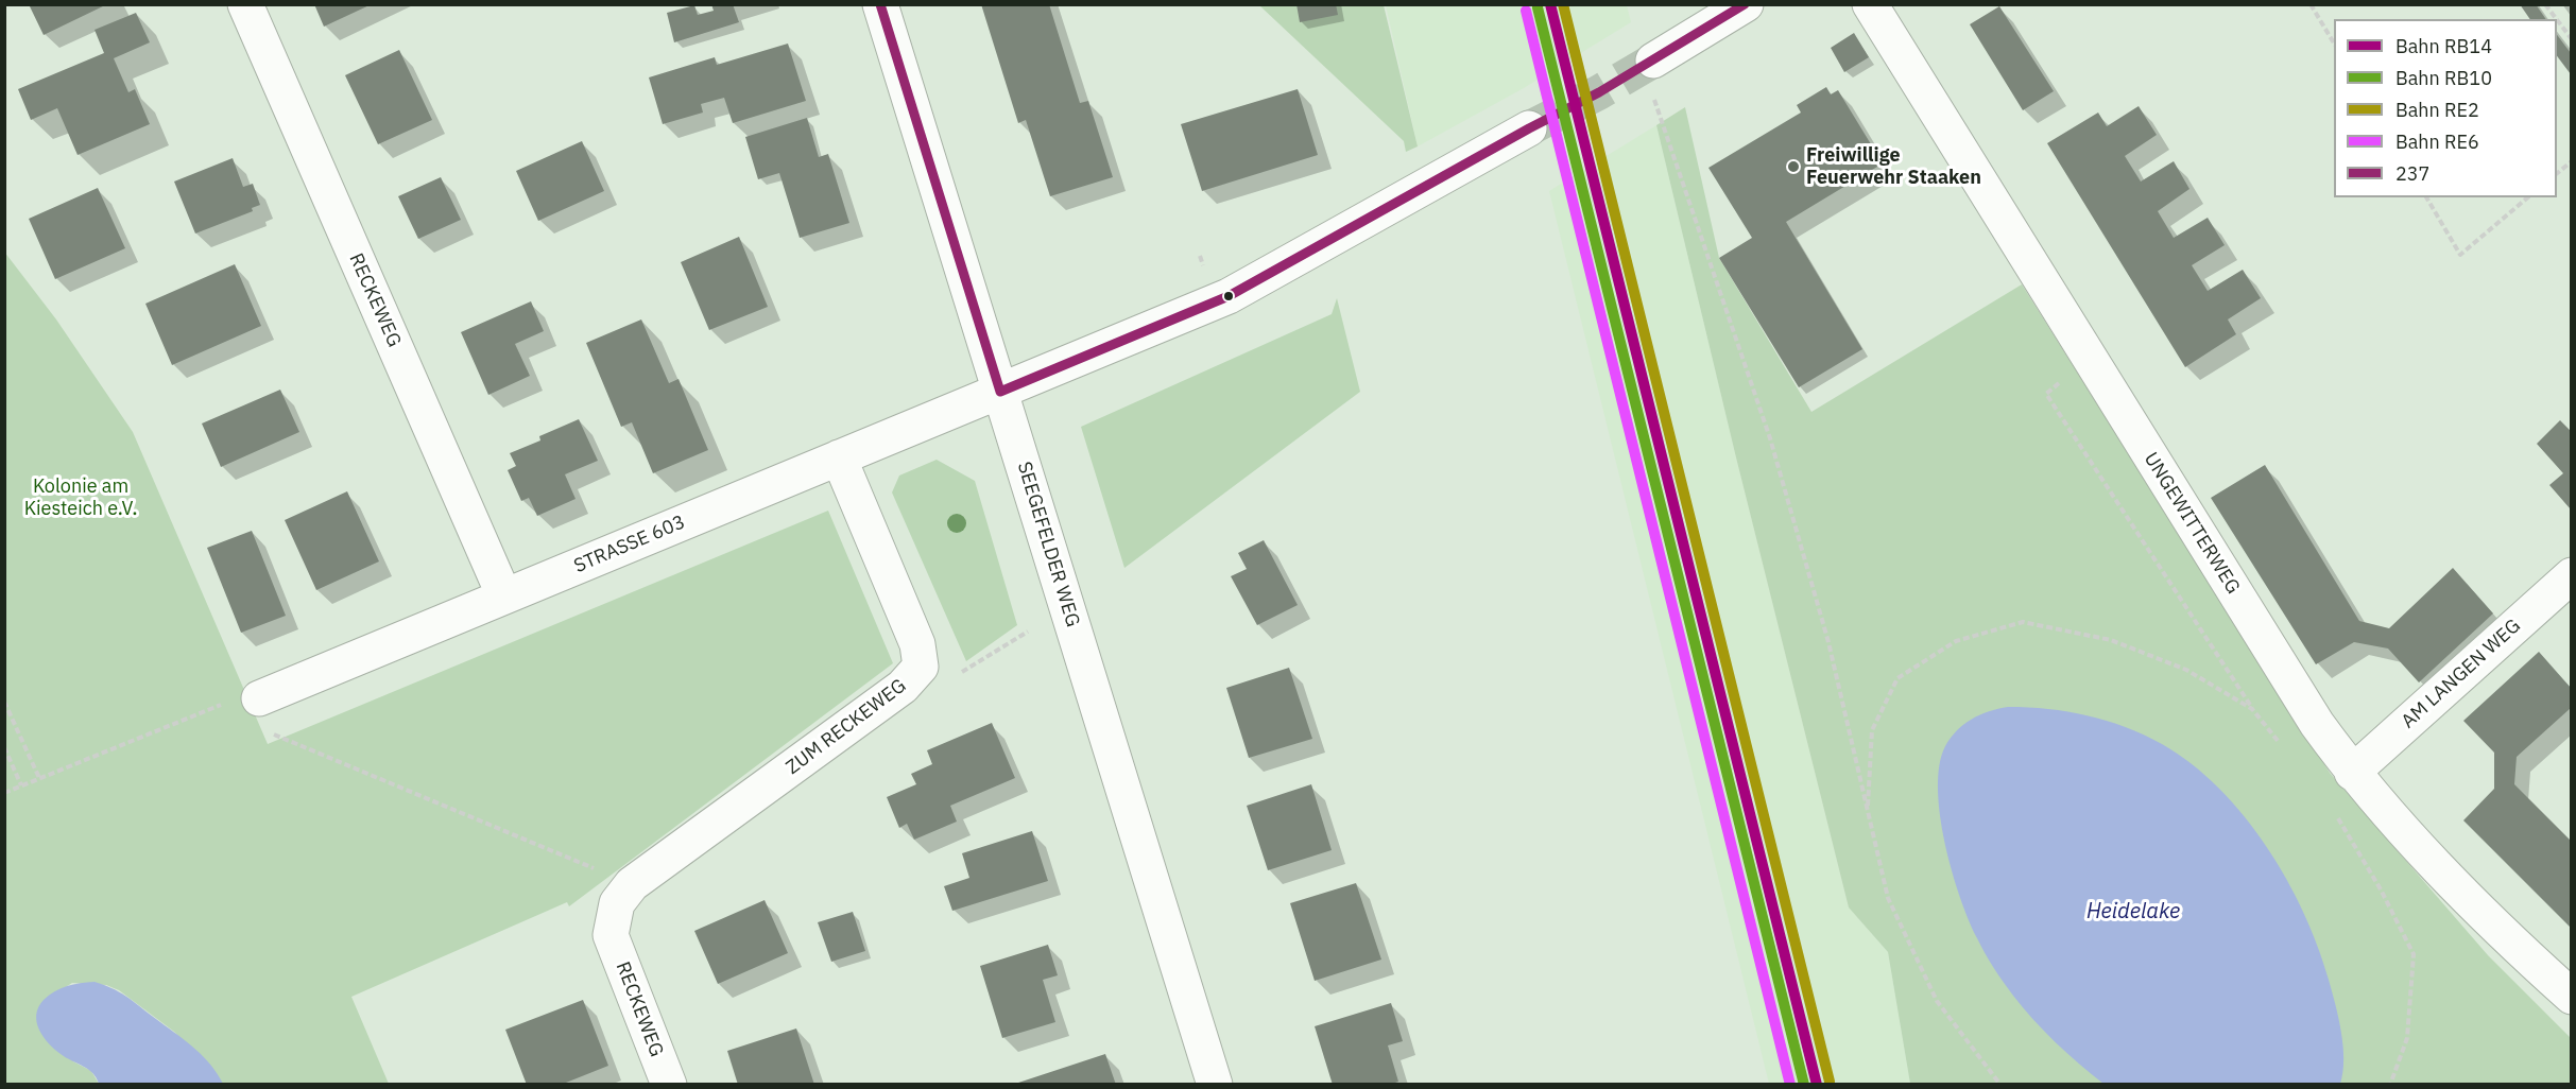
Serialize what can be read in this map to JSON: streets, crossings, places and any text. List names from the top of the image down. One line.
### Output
{"streets":{"street":["RECKEWEG","UNGEWITTERWEG","STRASSE 603","SEEGEFELDER WEG","AM LANGEN WEG","ZUM RECKEWEG"]},"crossings":[["RECKEWEG","STRASSE 603"],["RECKEWEG","ZUM RECKEWEG"],["UNGEWITTERWEG","AM LANGEN WEG"],["STRASSE 603","SEEGEFELDER WEG"],["STRASSE 603","ZUM RECKEWEG"]],"water":["Heidelake"],"parks":["Kolonie am Kiesteich e.V."],"places":["Freiwillige Feuerwehr Staaken"],"lines":["rail line RB14","rail line RE2","transit line 237","rail line RB10","rail line RE6"],"legend":["Bahn RB14","Bahn RB10","Bahn RE2","Bahn RE6","237"]}
